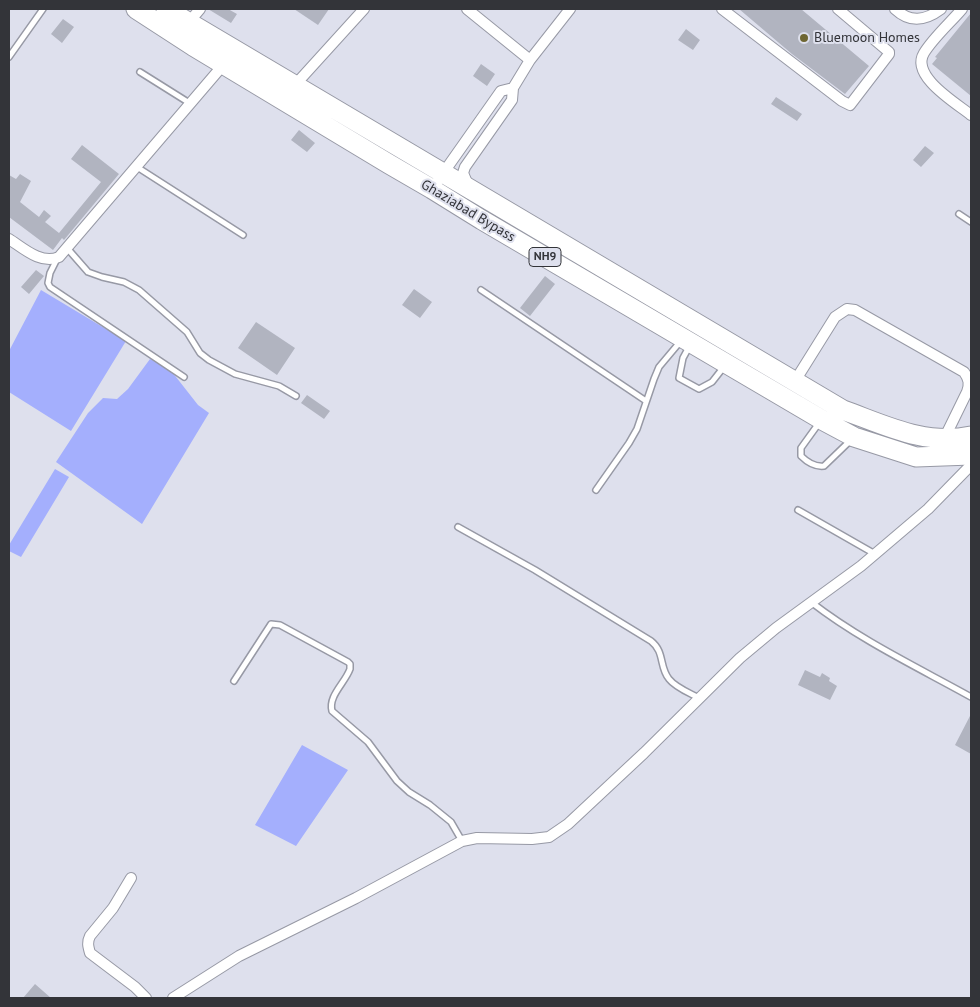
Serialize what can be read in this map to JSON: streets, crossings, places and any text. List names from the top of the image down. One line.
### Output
{"streets":{"highway":["Ghaziabad Bypass","NH9"]},"places":["Bluemoon Homes"]}
